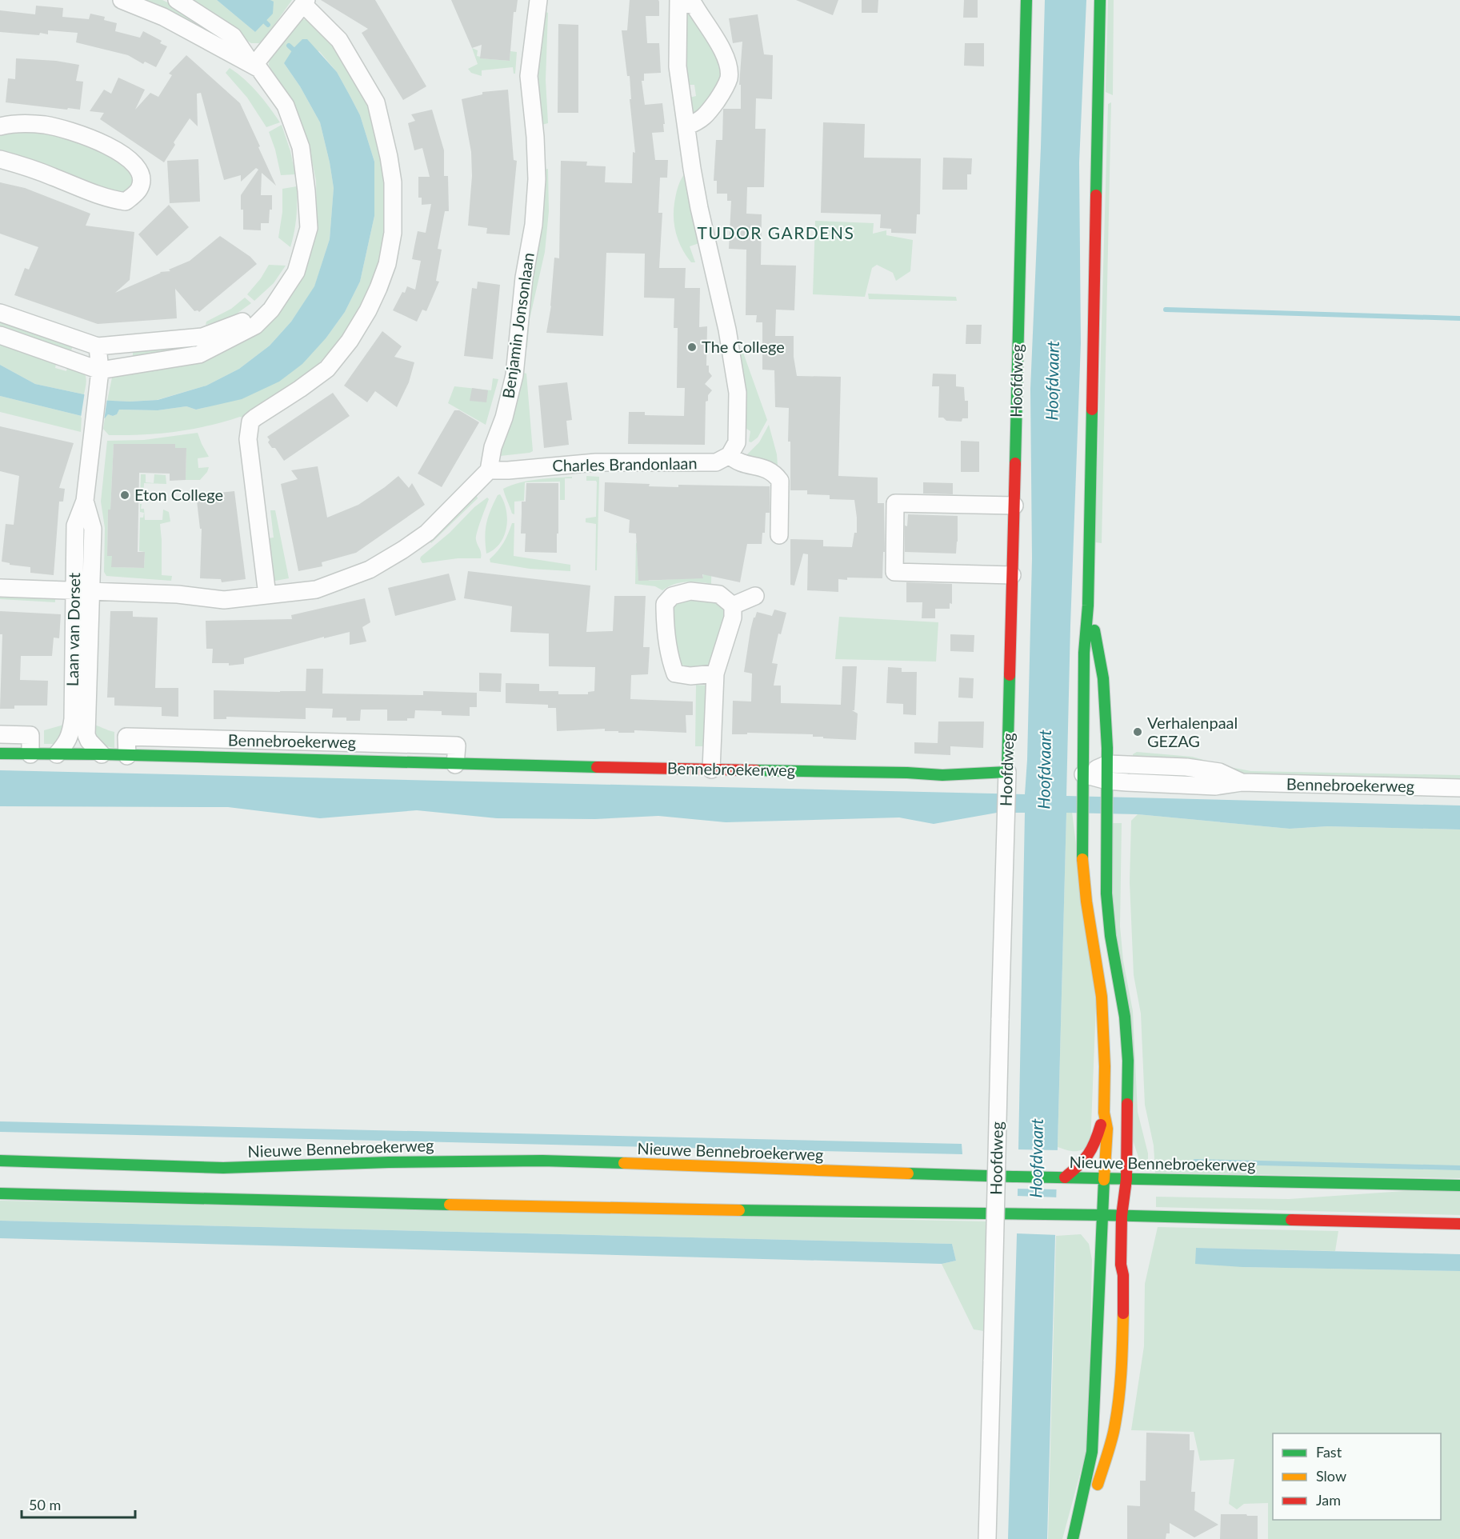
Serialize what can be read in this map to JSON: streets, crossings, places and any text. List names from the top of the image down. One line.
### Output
{"streets":{"street":["Benjamin Jonsonlaan","Hoofdweg","Charles Brandonlaan","Laan van Dorset","Bennebroekerweg","Nieuwe Bennebroekerweg"]},"crossings":[["Benjamin Jonsonlaan","Charles Brandonlaan"],["Hoofdweg","Bennebroekerweg"],["Laan van Dorset","Bennebroekerweg"]],"districts":["TUDOR GARDENS"],"water":["Hoofdvaart"],"places":["The College","Eton College","Verhalenpaal GEZAG"],"legend":["Fast","Slow","Jam"],"scale_bar":"50 m"}
